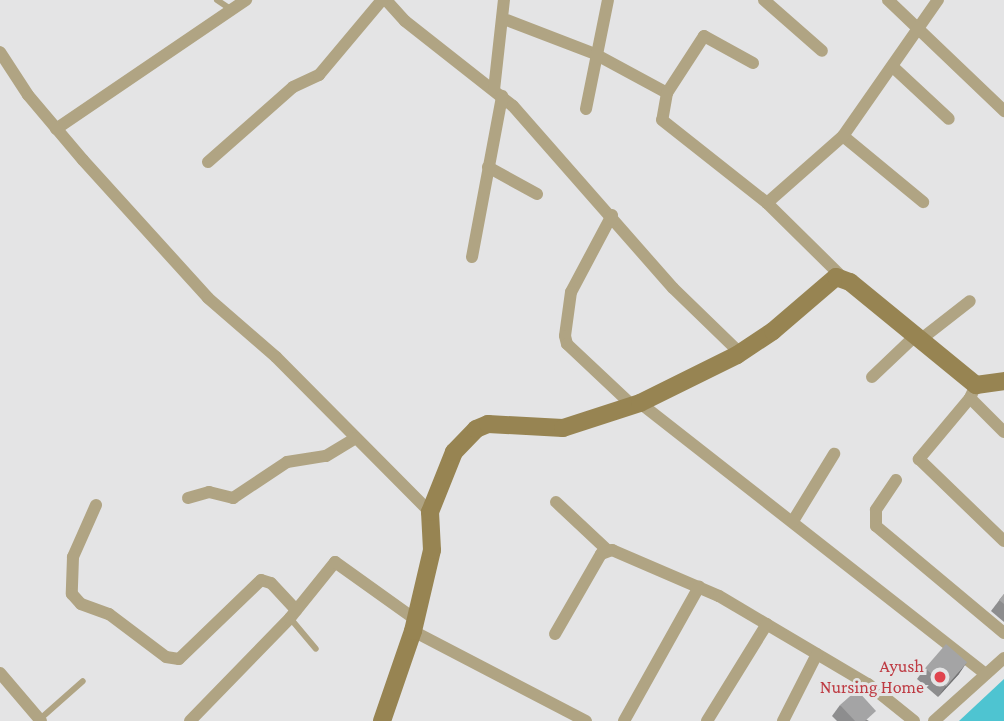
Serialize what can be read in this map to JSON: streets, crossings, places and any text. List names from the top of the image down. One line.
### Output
{"places":["Ayush Nursing Home"]}
